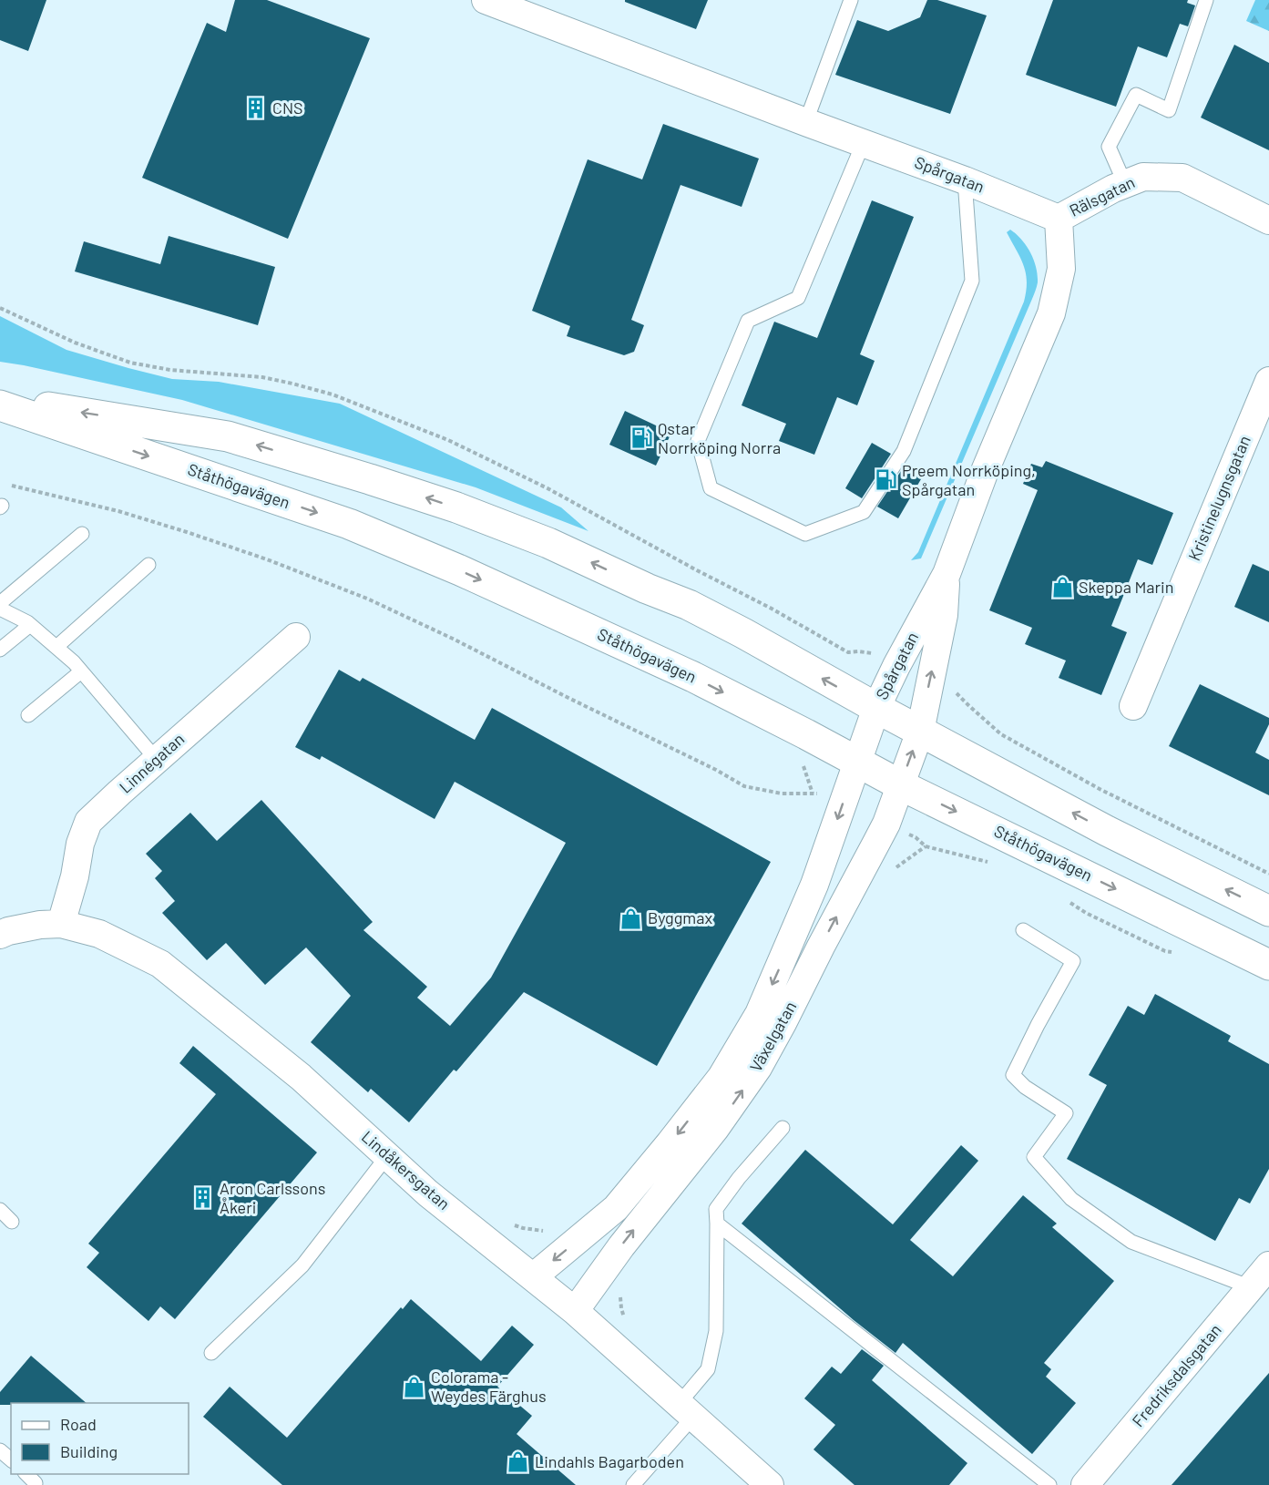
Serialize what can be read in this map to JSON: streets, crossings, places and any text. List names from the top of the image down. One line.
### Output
{"streets":{"main road":["Ståthögavägen"],"street":["Spårgatan","Rälsgatan","Kristinelugnsgatan","Linnégatan","Växelgatan","Lindåkersgatan","Fredriksdalsgatan"]},"crossings":[["Spårgatan","Rälsgatan"],["Spårgatan","Ståthögavägen"],["Spårgatan","Växelgatan"],["Ståthögavägen","Växelgatan"],["Linnégatan","Lindåkersgatan"],["Växelgatan","Lindåkersgatan"]],"places":{"building":["CNS","Aron Carlssons Åkeri"],"fuel station":["Qstar Norrköping Norra","Preem Norrköping, Spårgatan"],"shop":["Skeppa Marin","Byggmax","Colorama - Weydes Färghus","Lindahls Bagarboden"]},"legend":["Road","Building"]}
